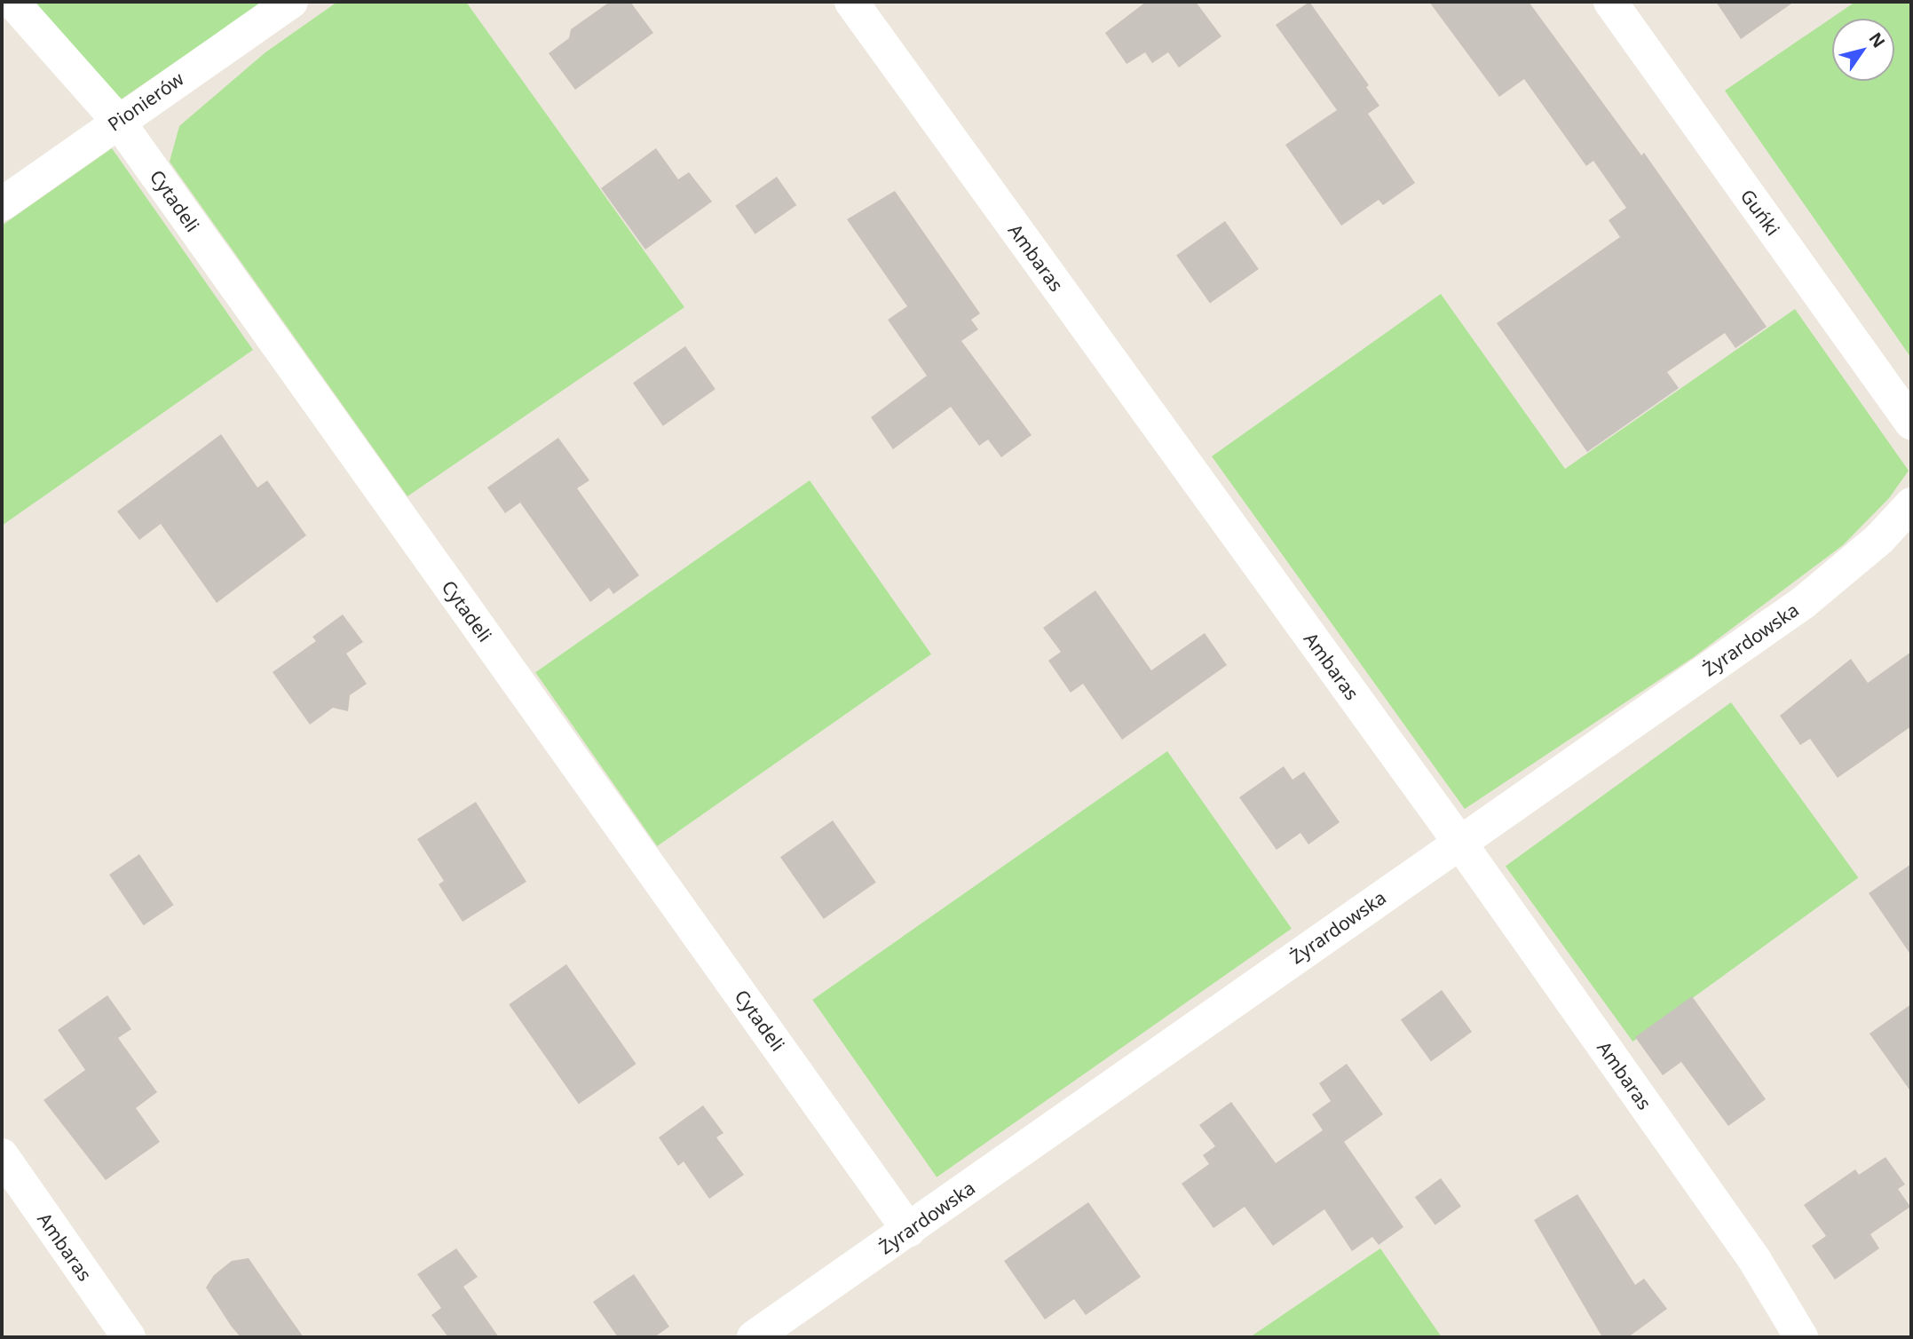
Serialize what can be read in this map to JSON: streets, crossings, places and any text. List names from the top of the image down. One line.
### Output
{"streets":{"street":["Pionierów","Cytadeli","Guńki","Ambaras","Żyrardowska"]},"crossings":[["Pionierów","Cytadeli"],["Cytadeli","Żyrardowska"],["Ambaras","Żyrardowska"]],"north":"top right"}
